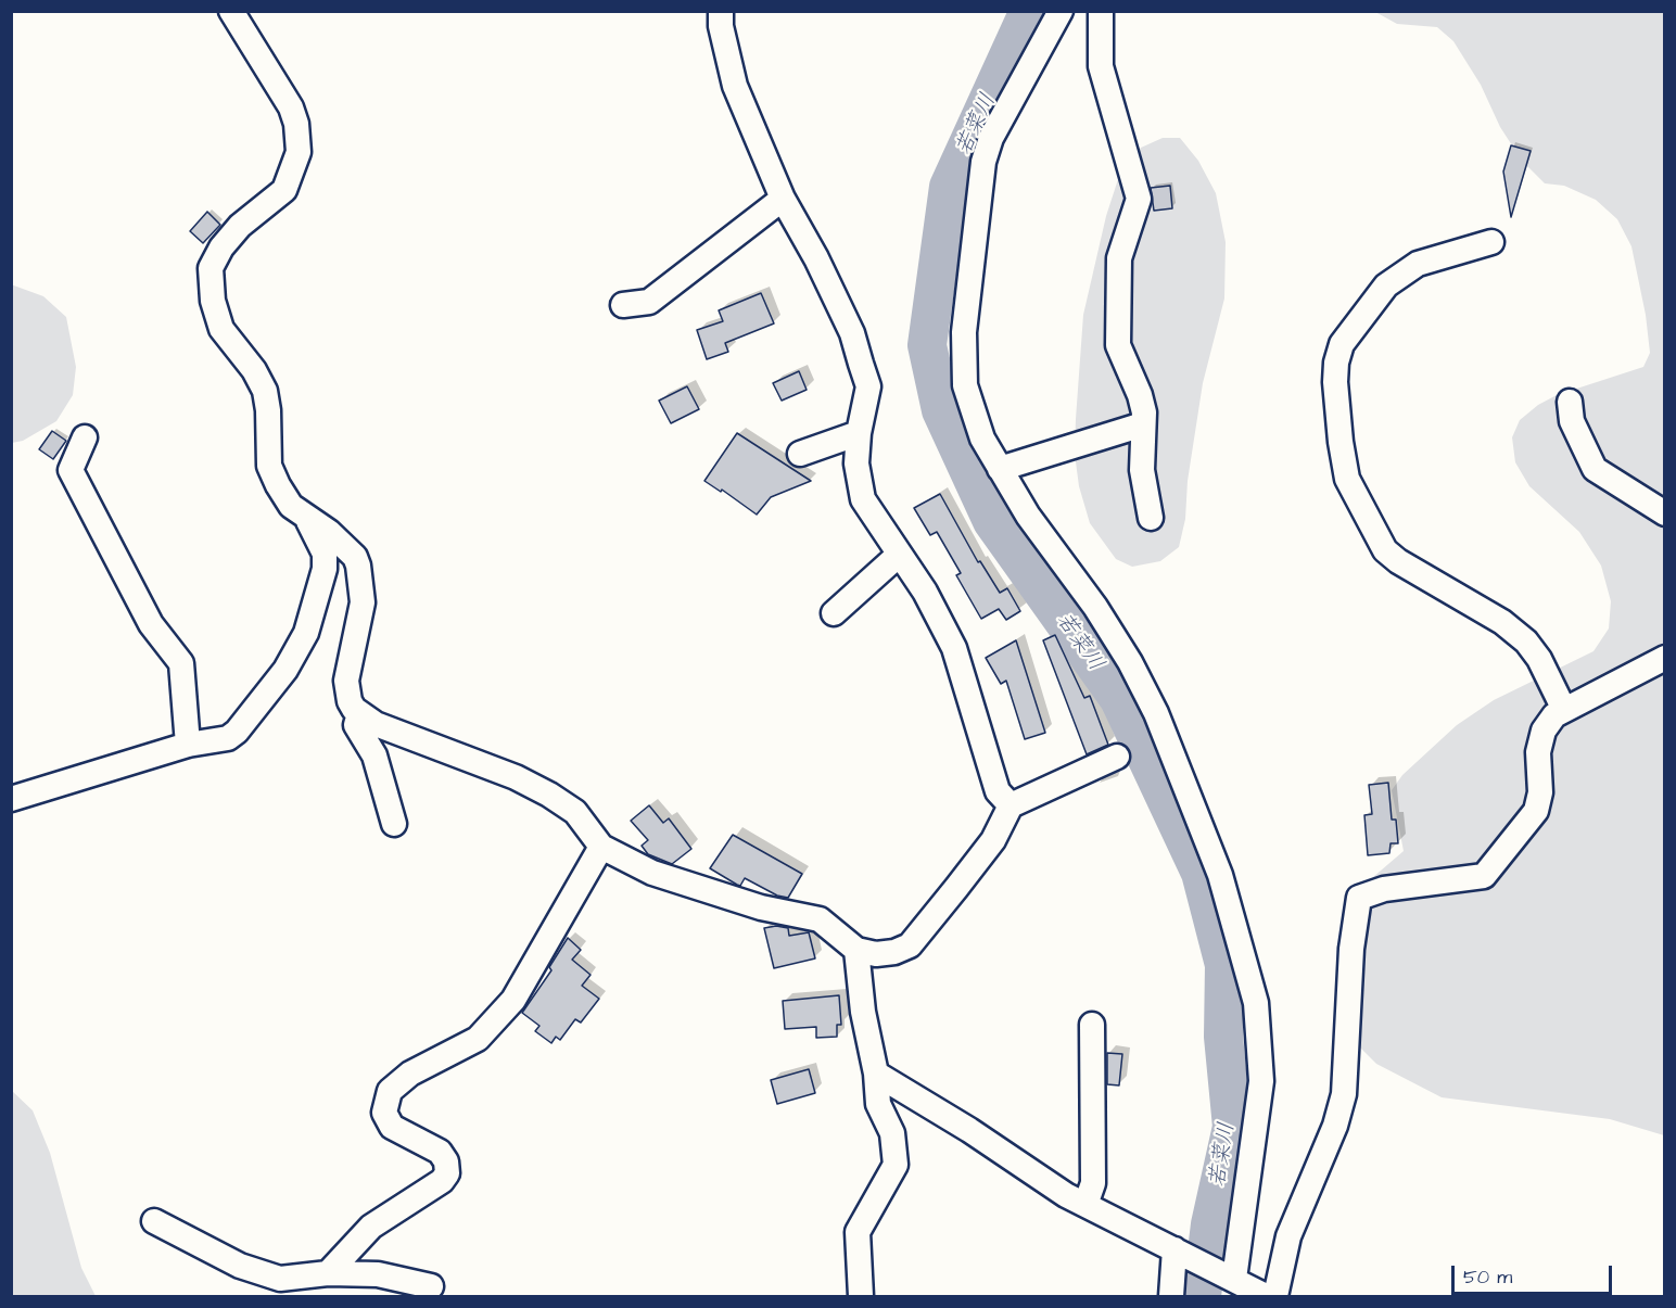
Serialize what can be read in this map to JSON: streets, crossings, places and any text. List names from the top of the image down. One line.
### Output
{"water":["若菜川"],"scale_bar":"50 m"}
